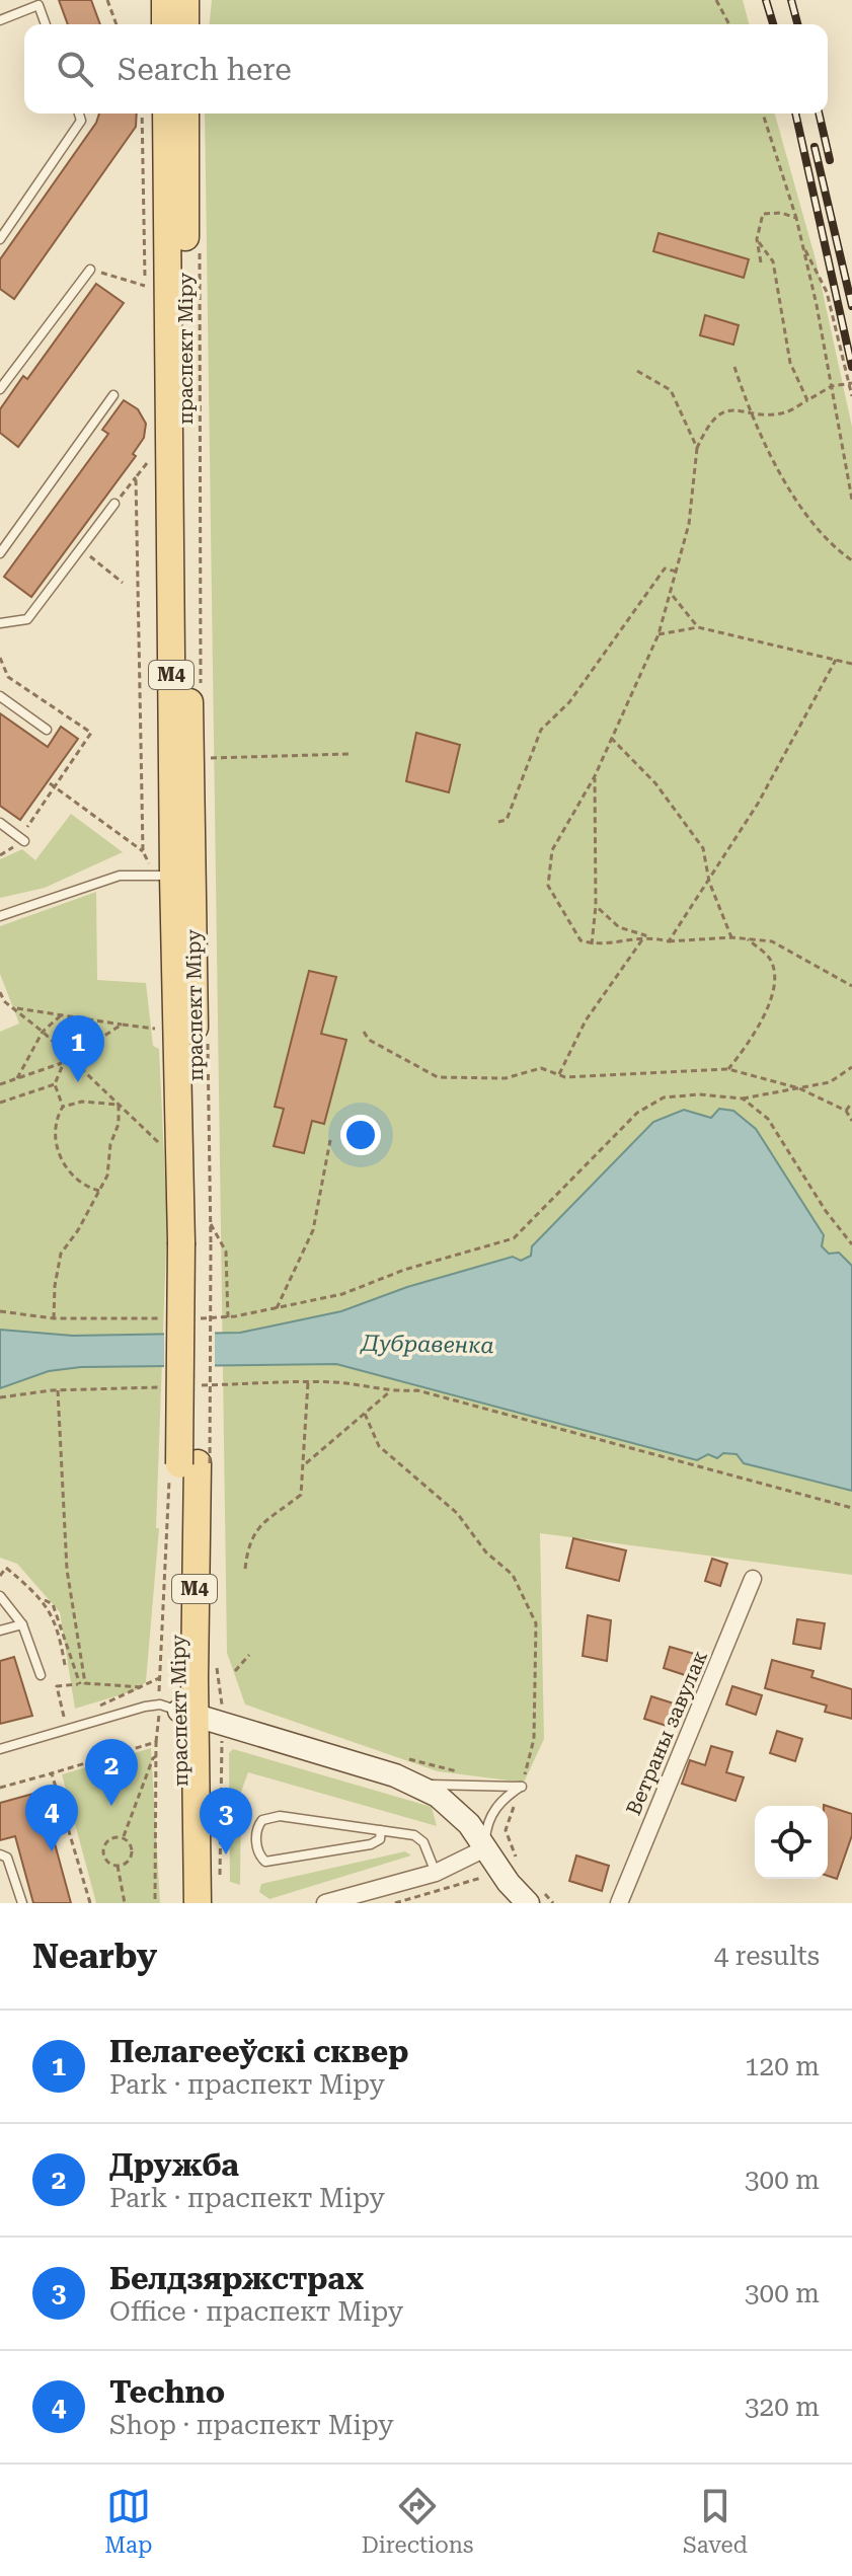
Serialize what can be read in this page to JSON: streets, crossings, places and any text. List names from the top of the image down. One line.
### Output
{"streets":{"main road":["праспект Міру","М4"],"street":["Ветраны завулак"]},"water":["Дубравенка"],"page":{"search":"Search here","pins":["1","2","4","3"],"heading":["Nearby","4 results"],"list":[{"mark":"1","name":"Пелагееўскі сквер","note":"Park · праспект Міру","value":"120 m"},{"mark":"2","name":"Дружба","note":"Park · праспект Міру","value":"300 m"},{"mark":"3","name":"Белдзяржстрах","note":"Office · праспект Міру","value":"300 m"},{"mark":"4","name":"Techno","note":"Shop · праспект Міру","value":"320 m"}],"nav":["Map","Directions","Saved"]}}
